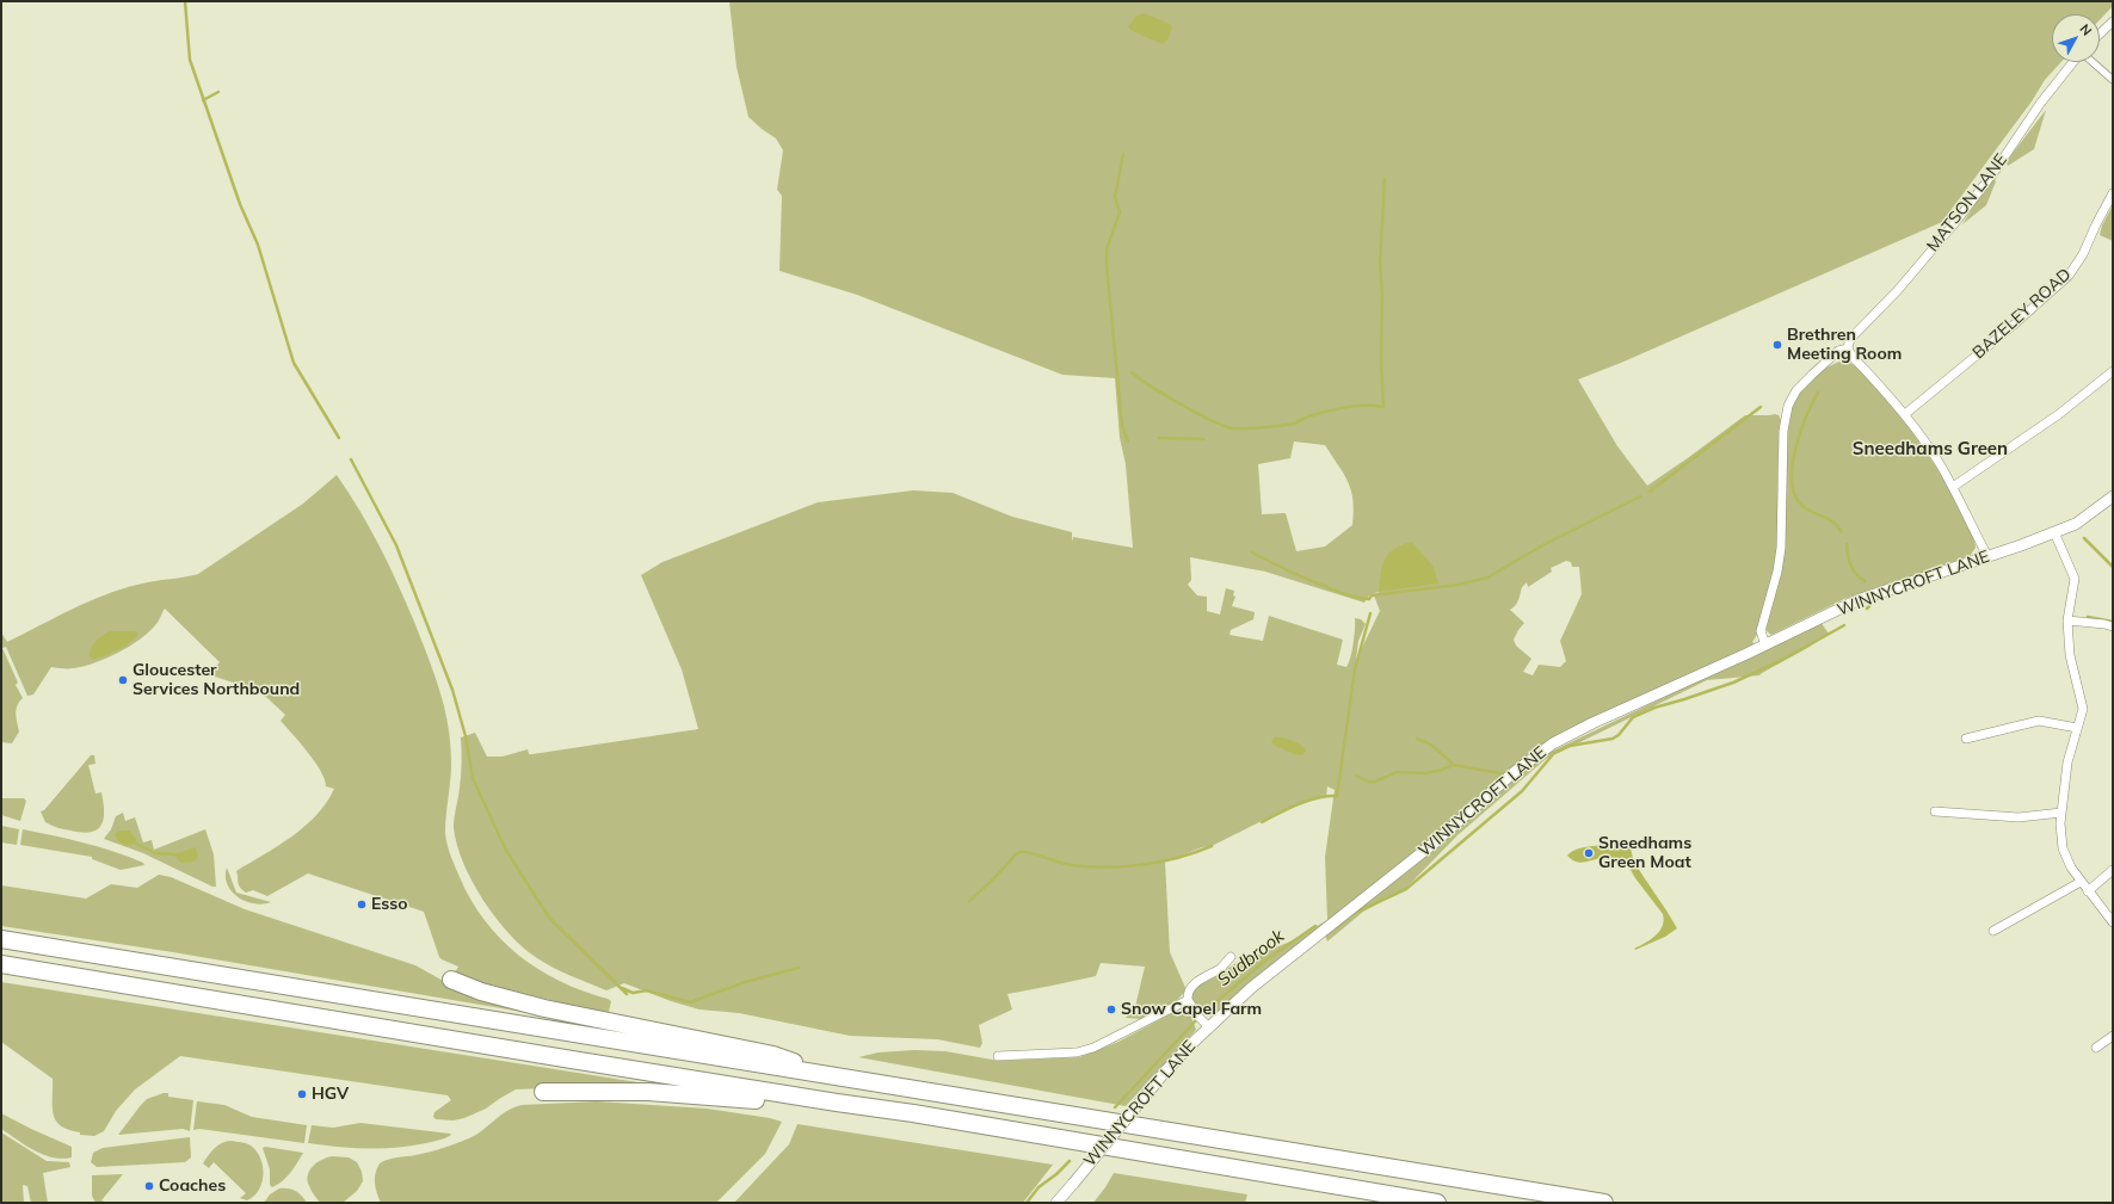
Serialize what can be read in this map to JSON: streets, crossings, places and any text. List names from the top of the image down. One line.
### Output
{"streets":{"street":["MATSON LANE","BAZELEY ROAD","WINNYCROFT LANE"]},"districts":["Sneedhams Green"],"water":["Sudbrook"],"places":["Brethren Meeting Room","Gloucester Services Northbound","Sneedhams Green Moat","Esso","Snow Capel Farm","HGV","Coaches"],"north":"top right"}
